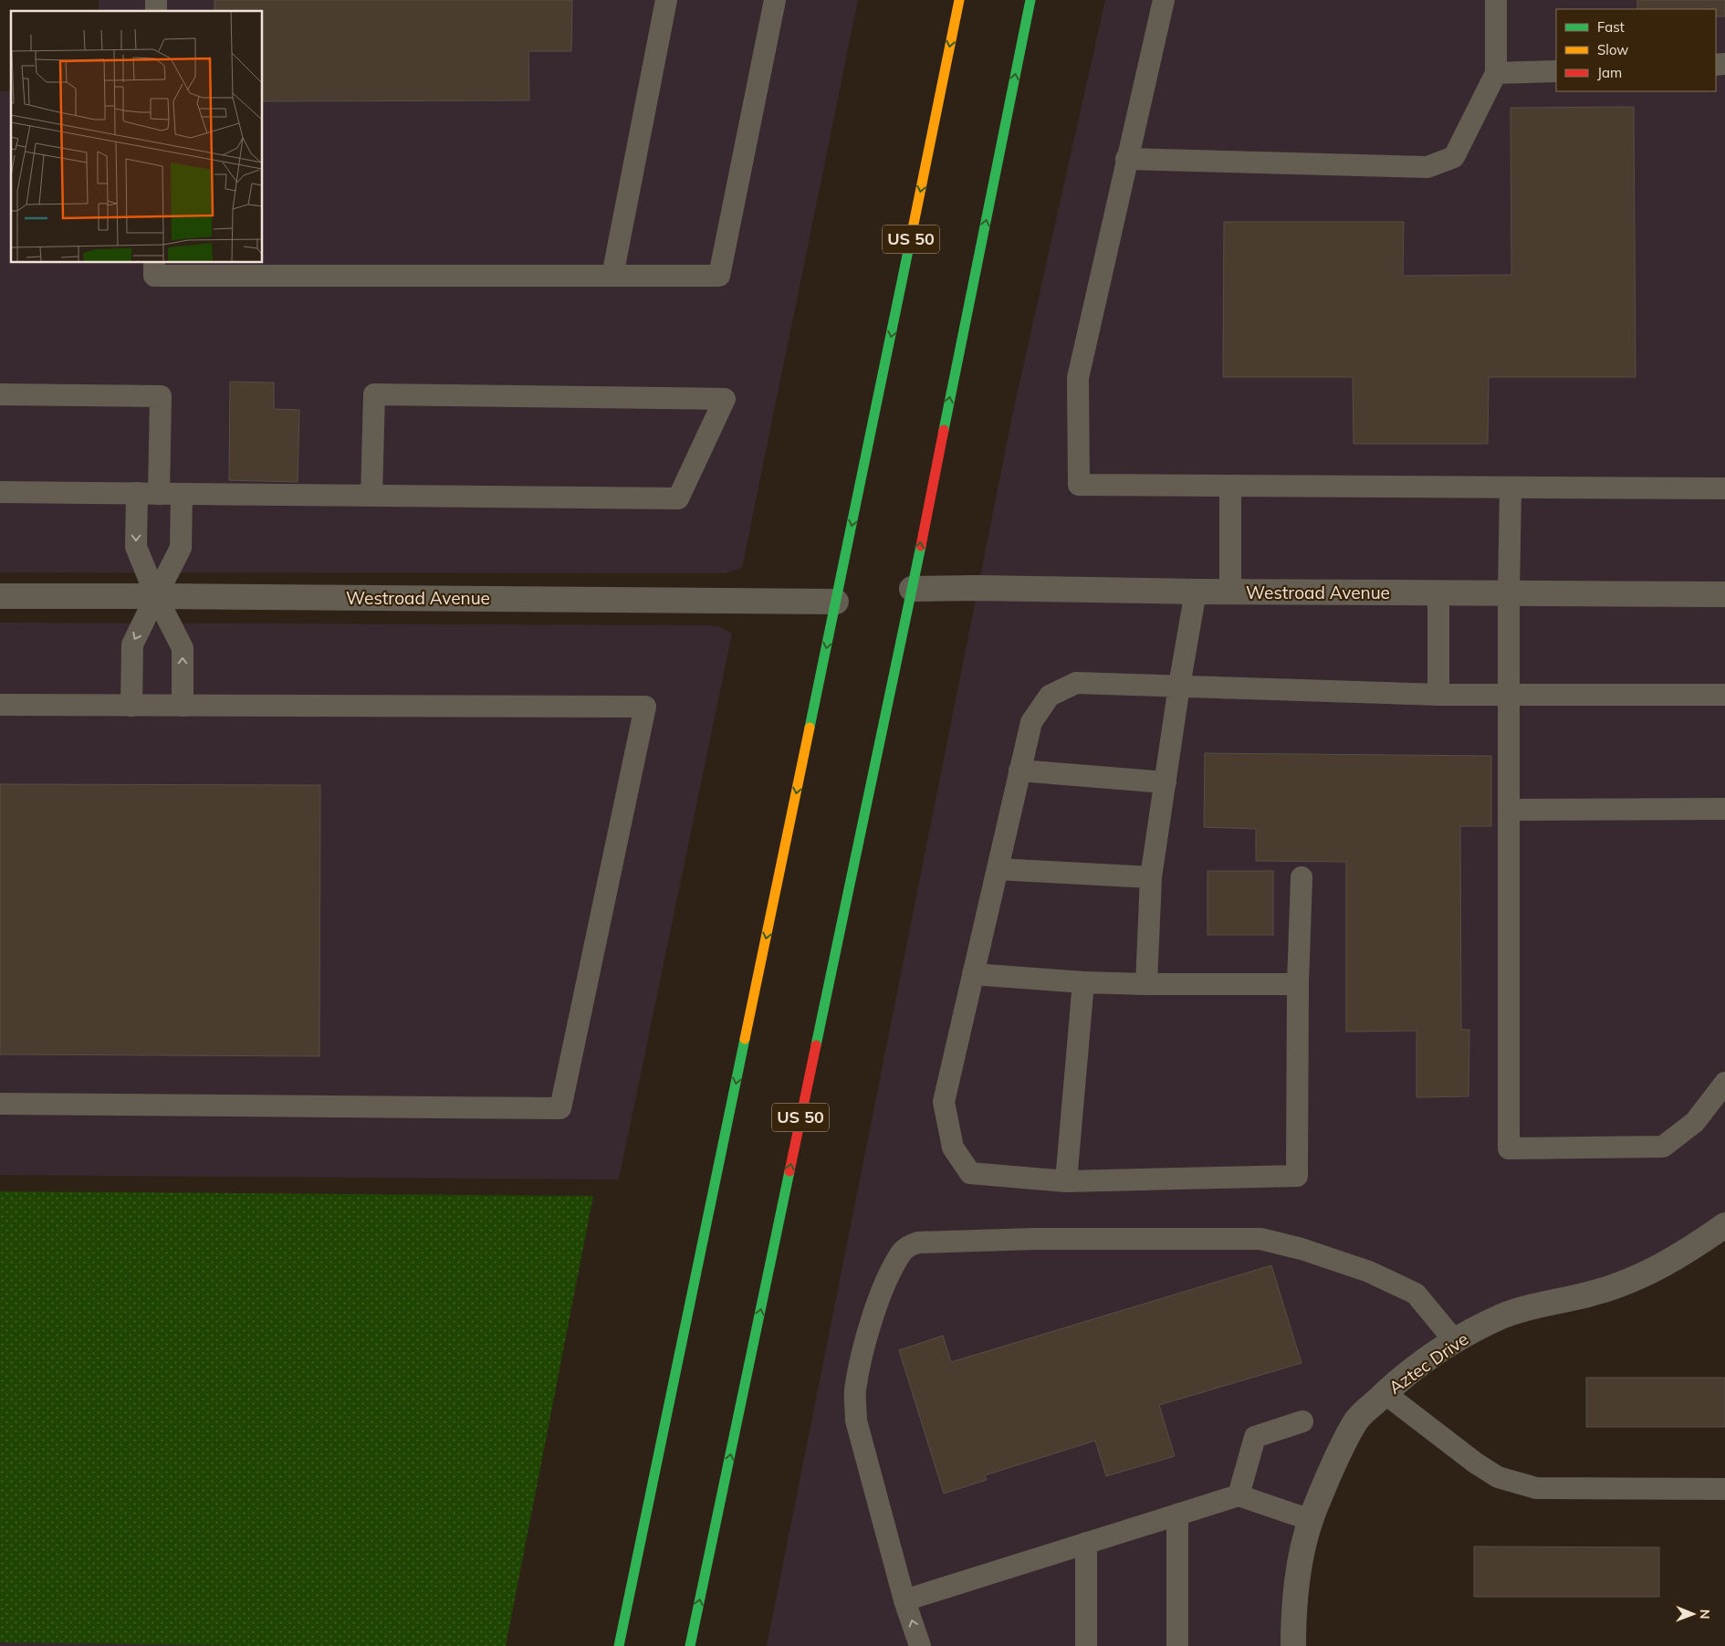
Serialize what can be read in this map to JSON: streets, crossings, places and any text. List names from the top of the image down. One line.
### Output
{"streets":{"highway":["US 50"],"street":["Westroad Avenue","Aztec Drive"]},"crossings":[["US 50","Westroad Avenue"]],"legend":["Fast","Slow","Jam"],"north":"right"}
